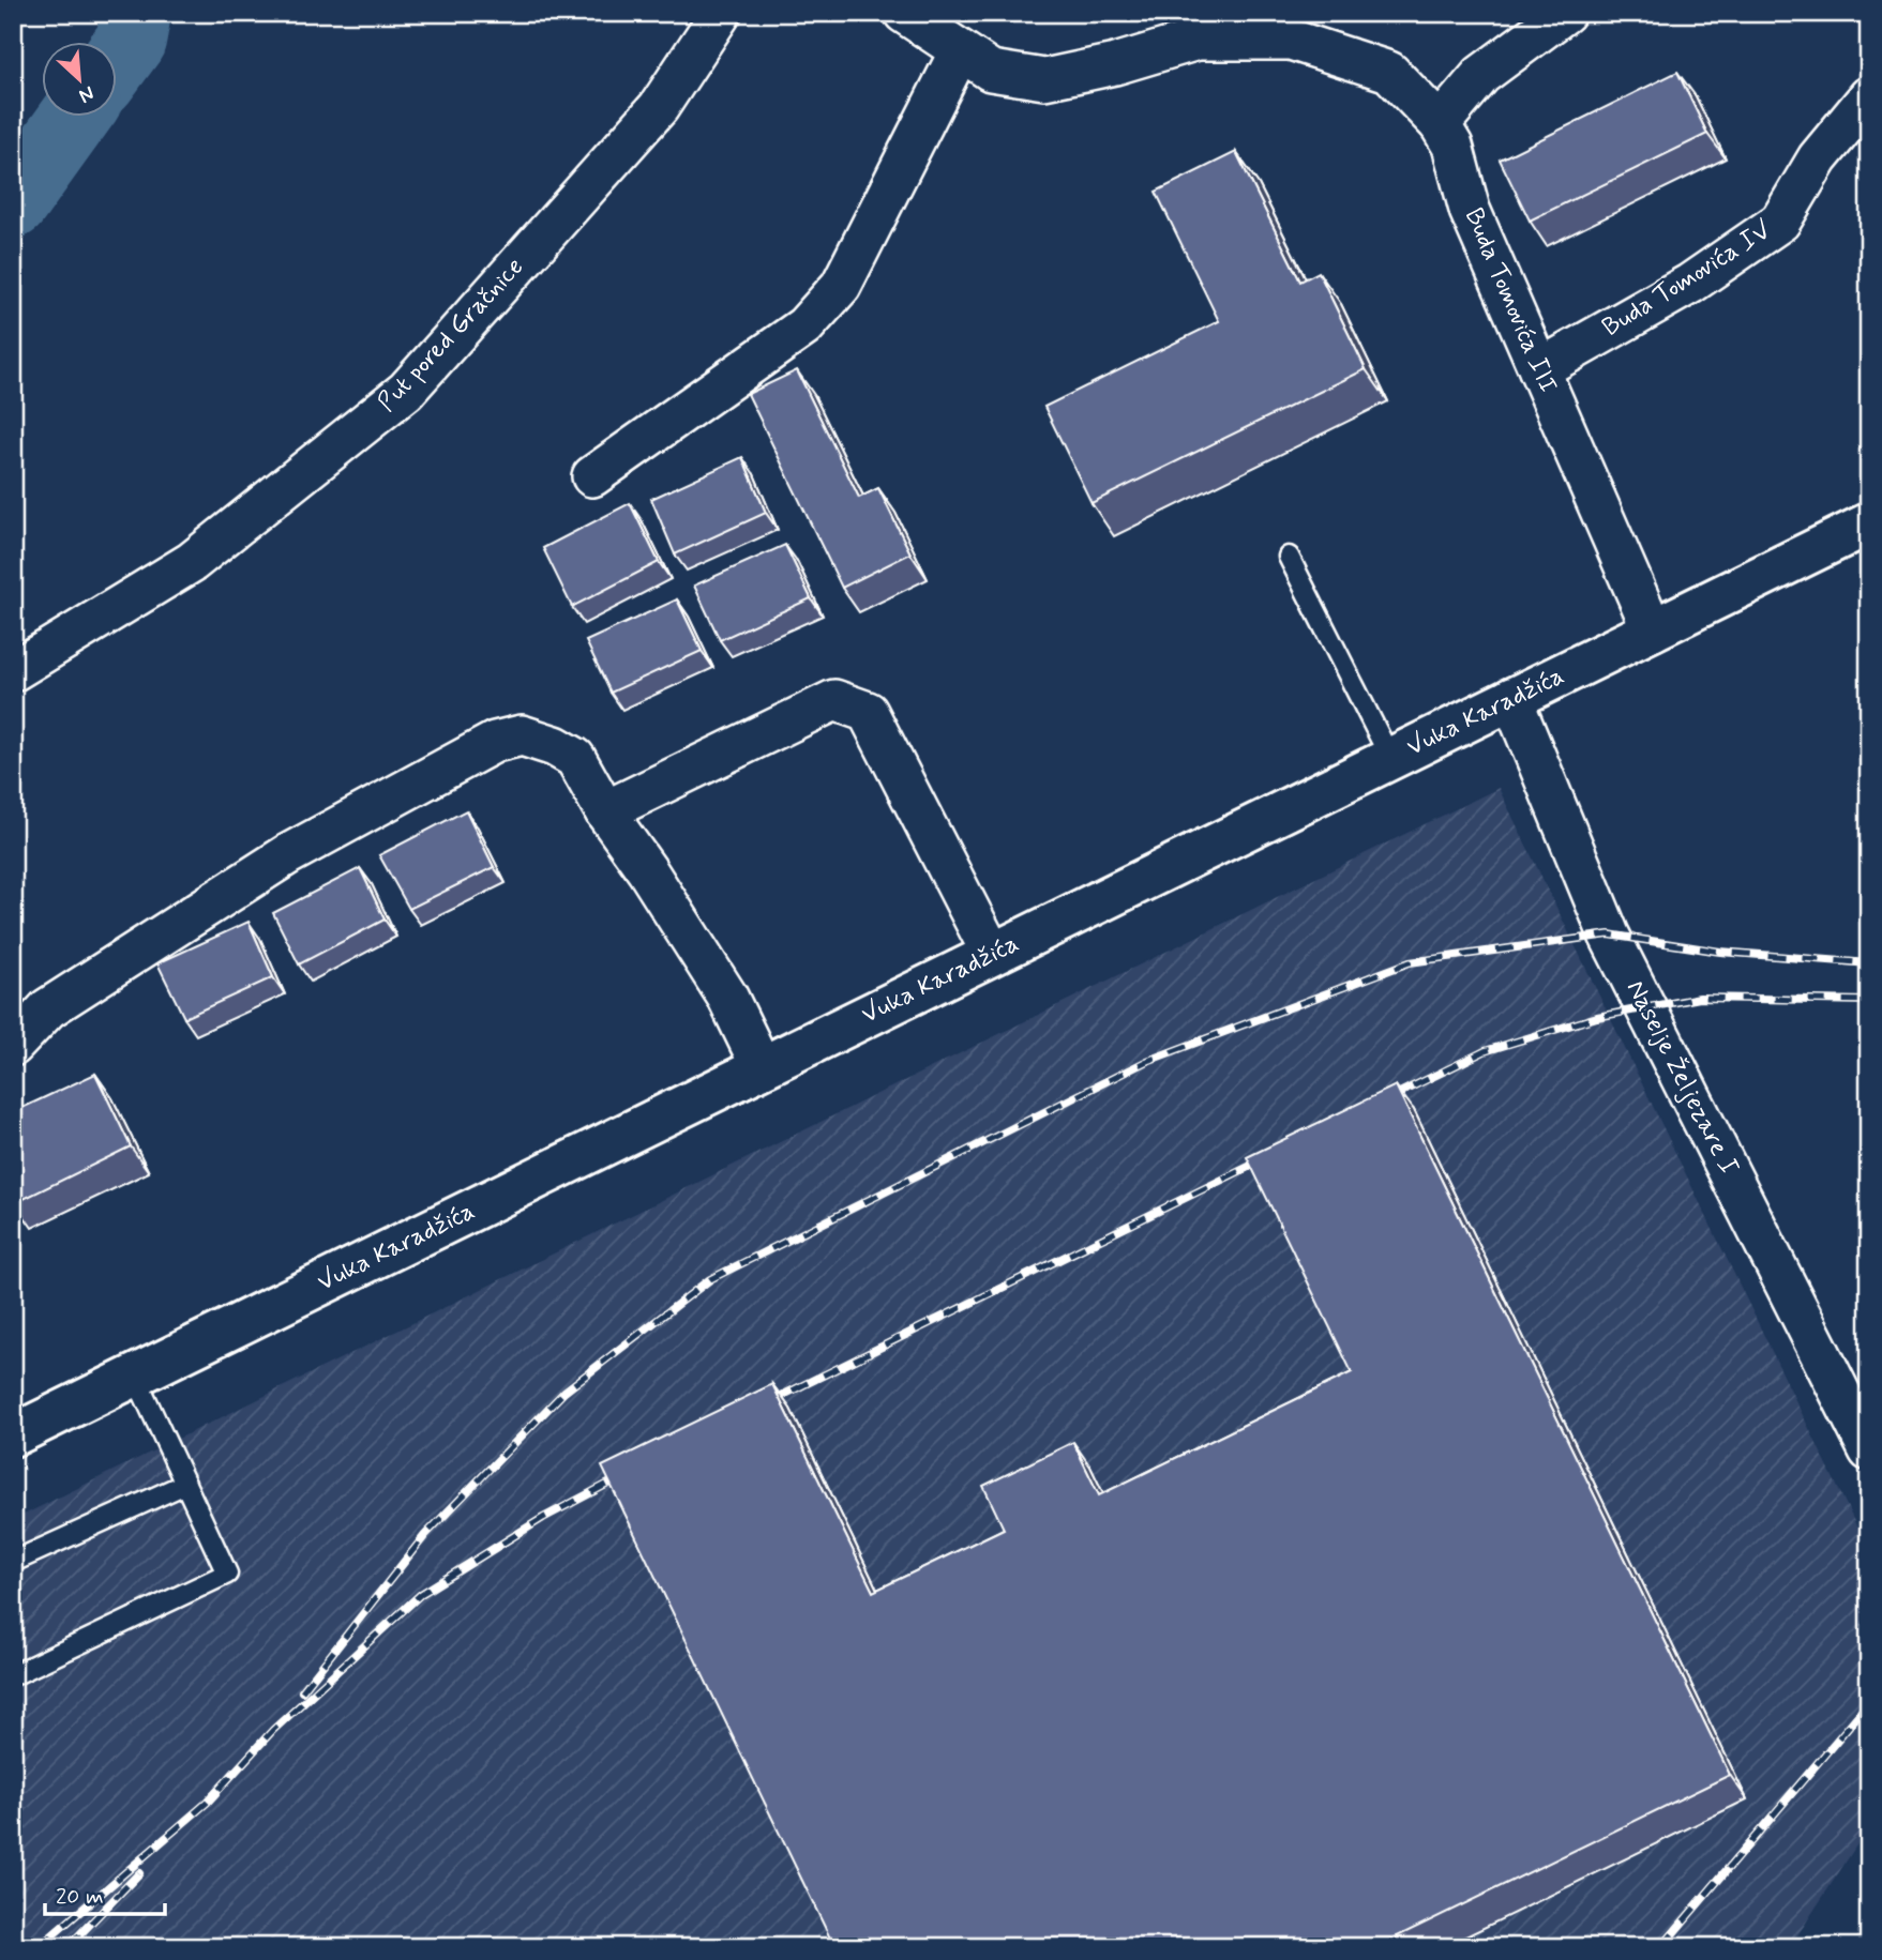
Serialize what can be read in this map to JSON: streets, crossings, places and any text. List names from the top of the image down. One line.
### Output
{"streets":{"street":["Buda Tomovića IV","Buda Tomovića III","Put pored Gračnice","Vuka Karadžića","Naselje Željezare I"]},"crossings":[["Buda Tomovića IV","Buda Tomovića III"],["Buda Tomovića III","Vuka Karadžića"],["Vuka Karadžića","Naselje Željezare I"]],"scale_bar":"20 m","north":"bottom right"}
